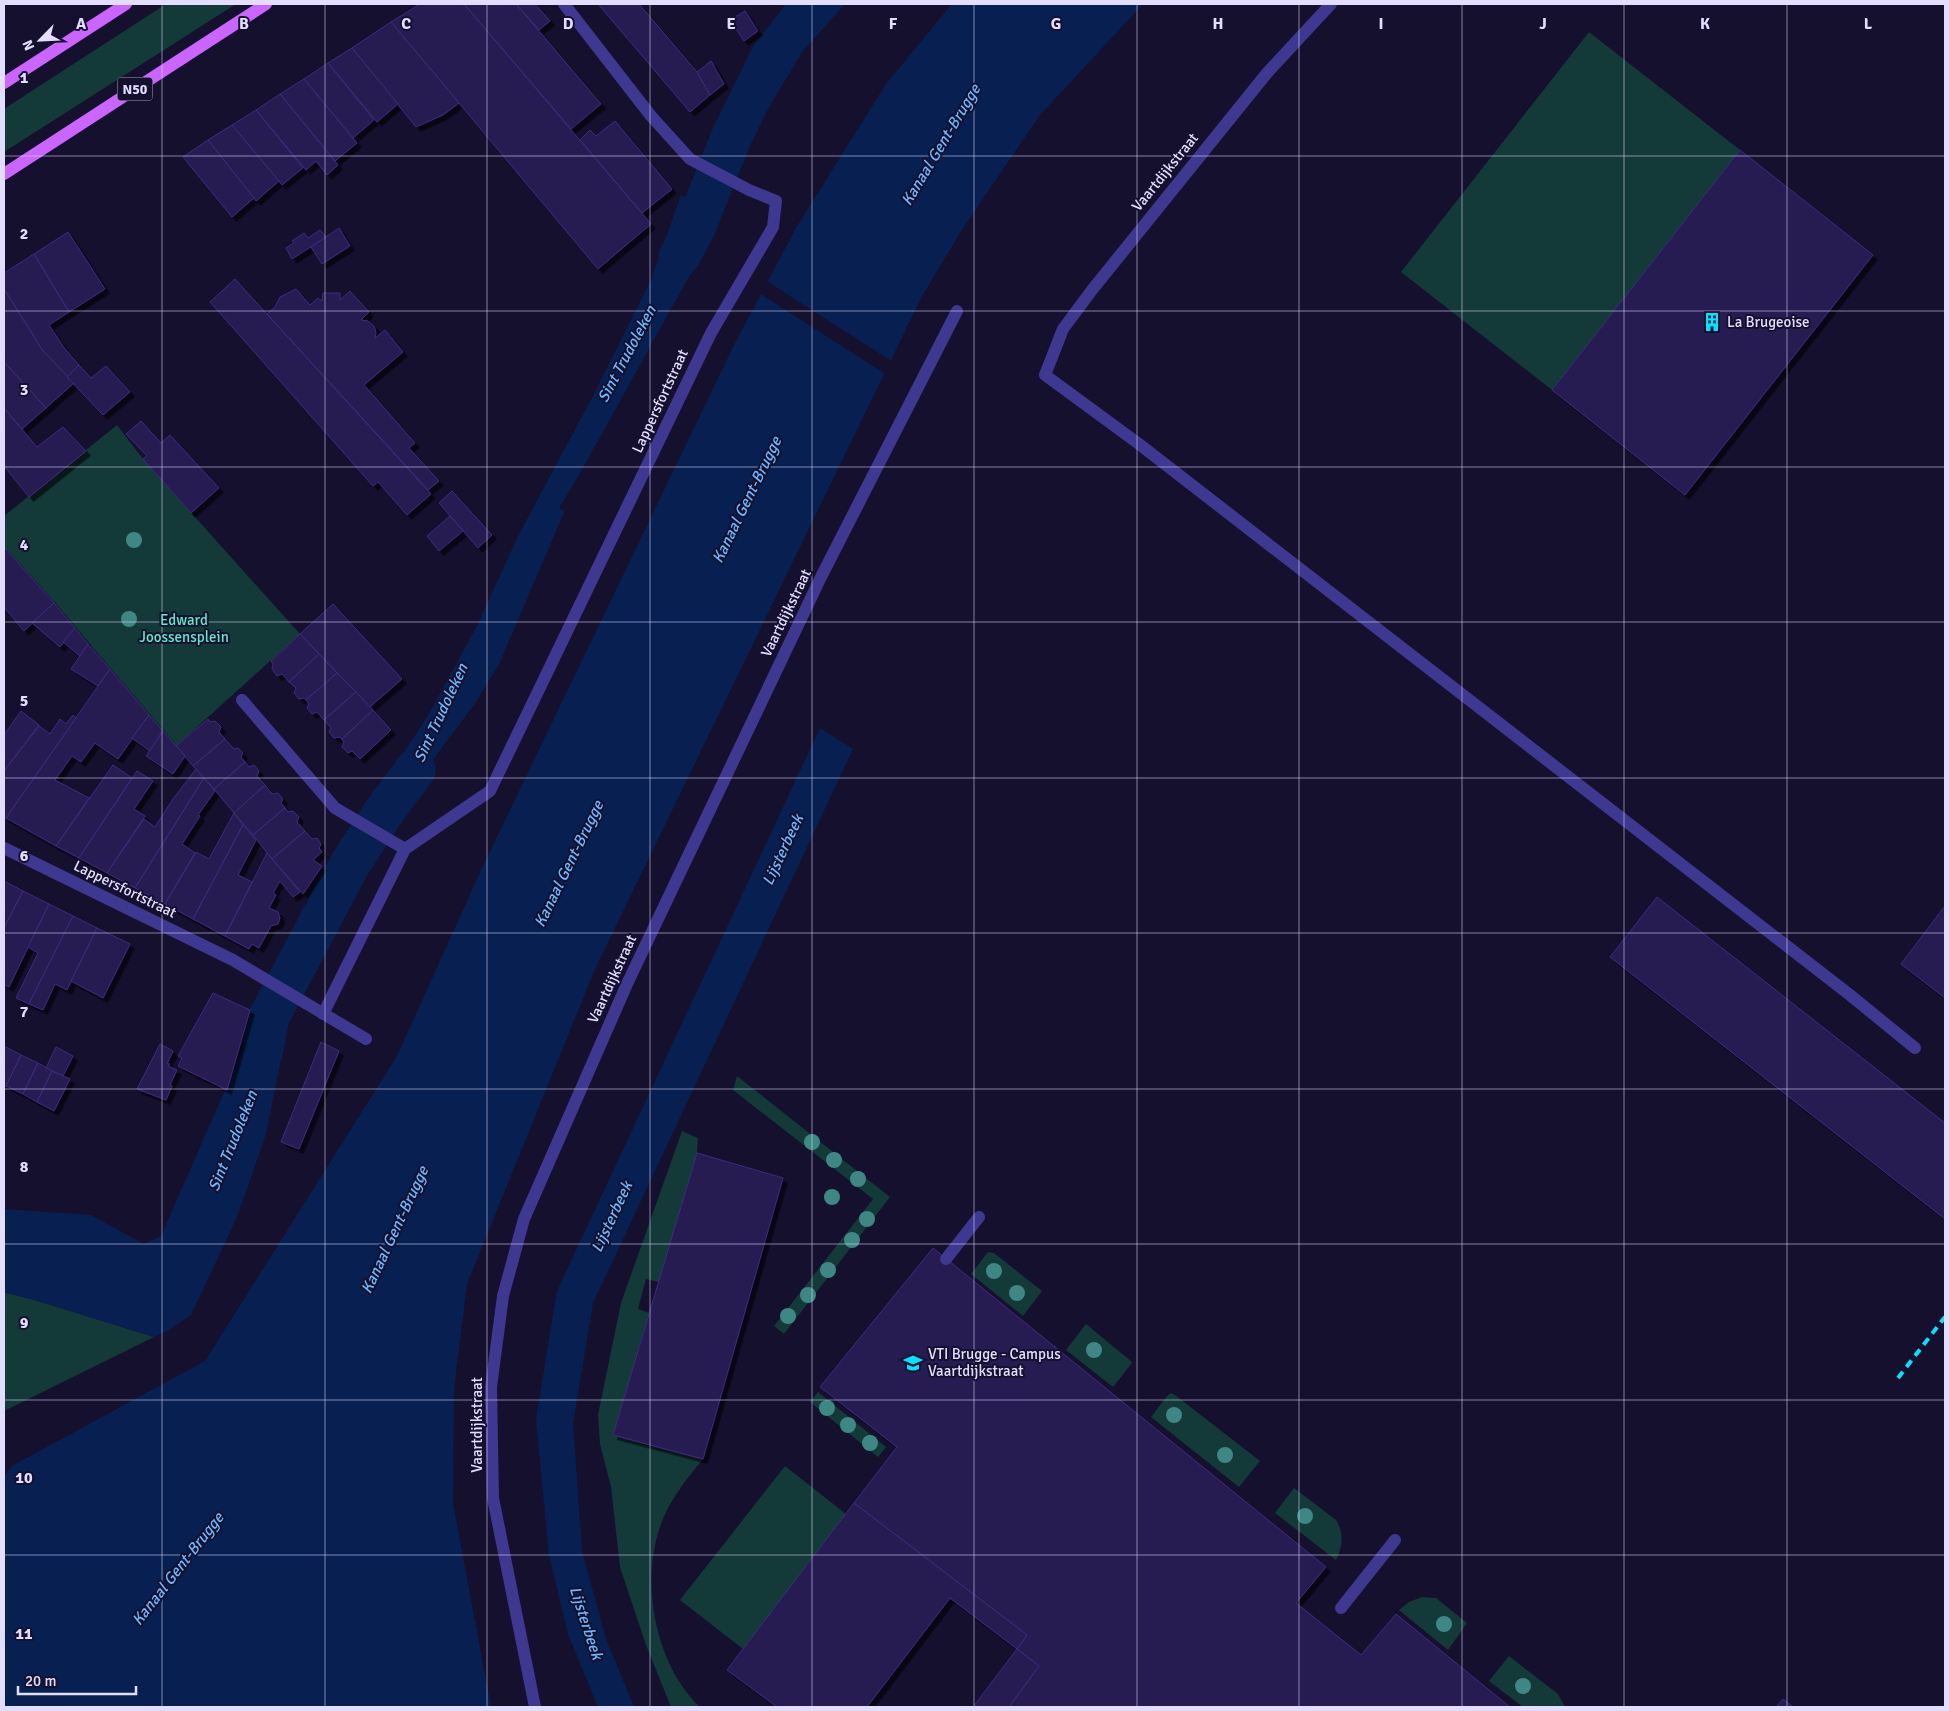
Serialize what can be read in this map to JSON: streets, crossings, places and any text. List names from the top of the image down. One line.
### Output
{"streets":{"main road":["N50"],"street":["Vaartdijkstraat","Lappersfortstraat"]},"water":["Kanaal Gent-Brugge","Sint Trudoleken","Lijsterbeek"],"parks":["Edward Joossensplein"],"places":{"building":["La Brugeoise"],"school or university":["VTI Brugge - Campus Vaartdijkstraat"]},"scale_bar":"20 m","north":"bottom left","grid":{"columns":["A","B","C","D","E","F","G","H","I","J","K","L"],"rows":["1","2","3","4","5","6","7","8","9","10","11"]}}
